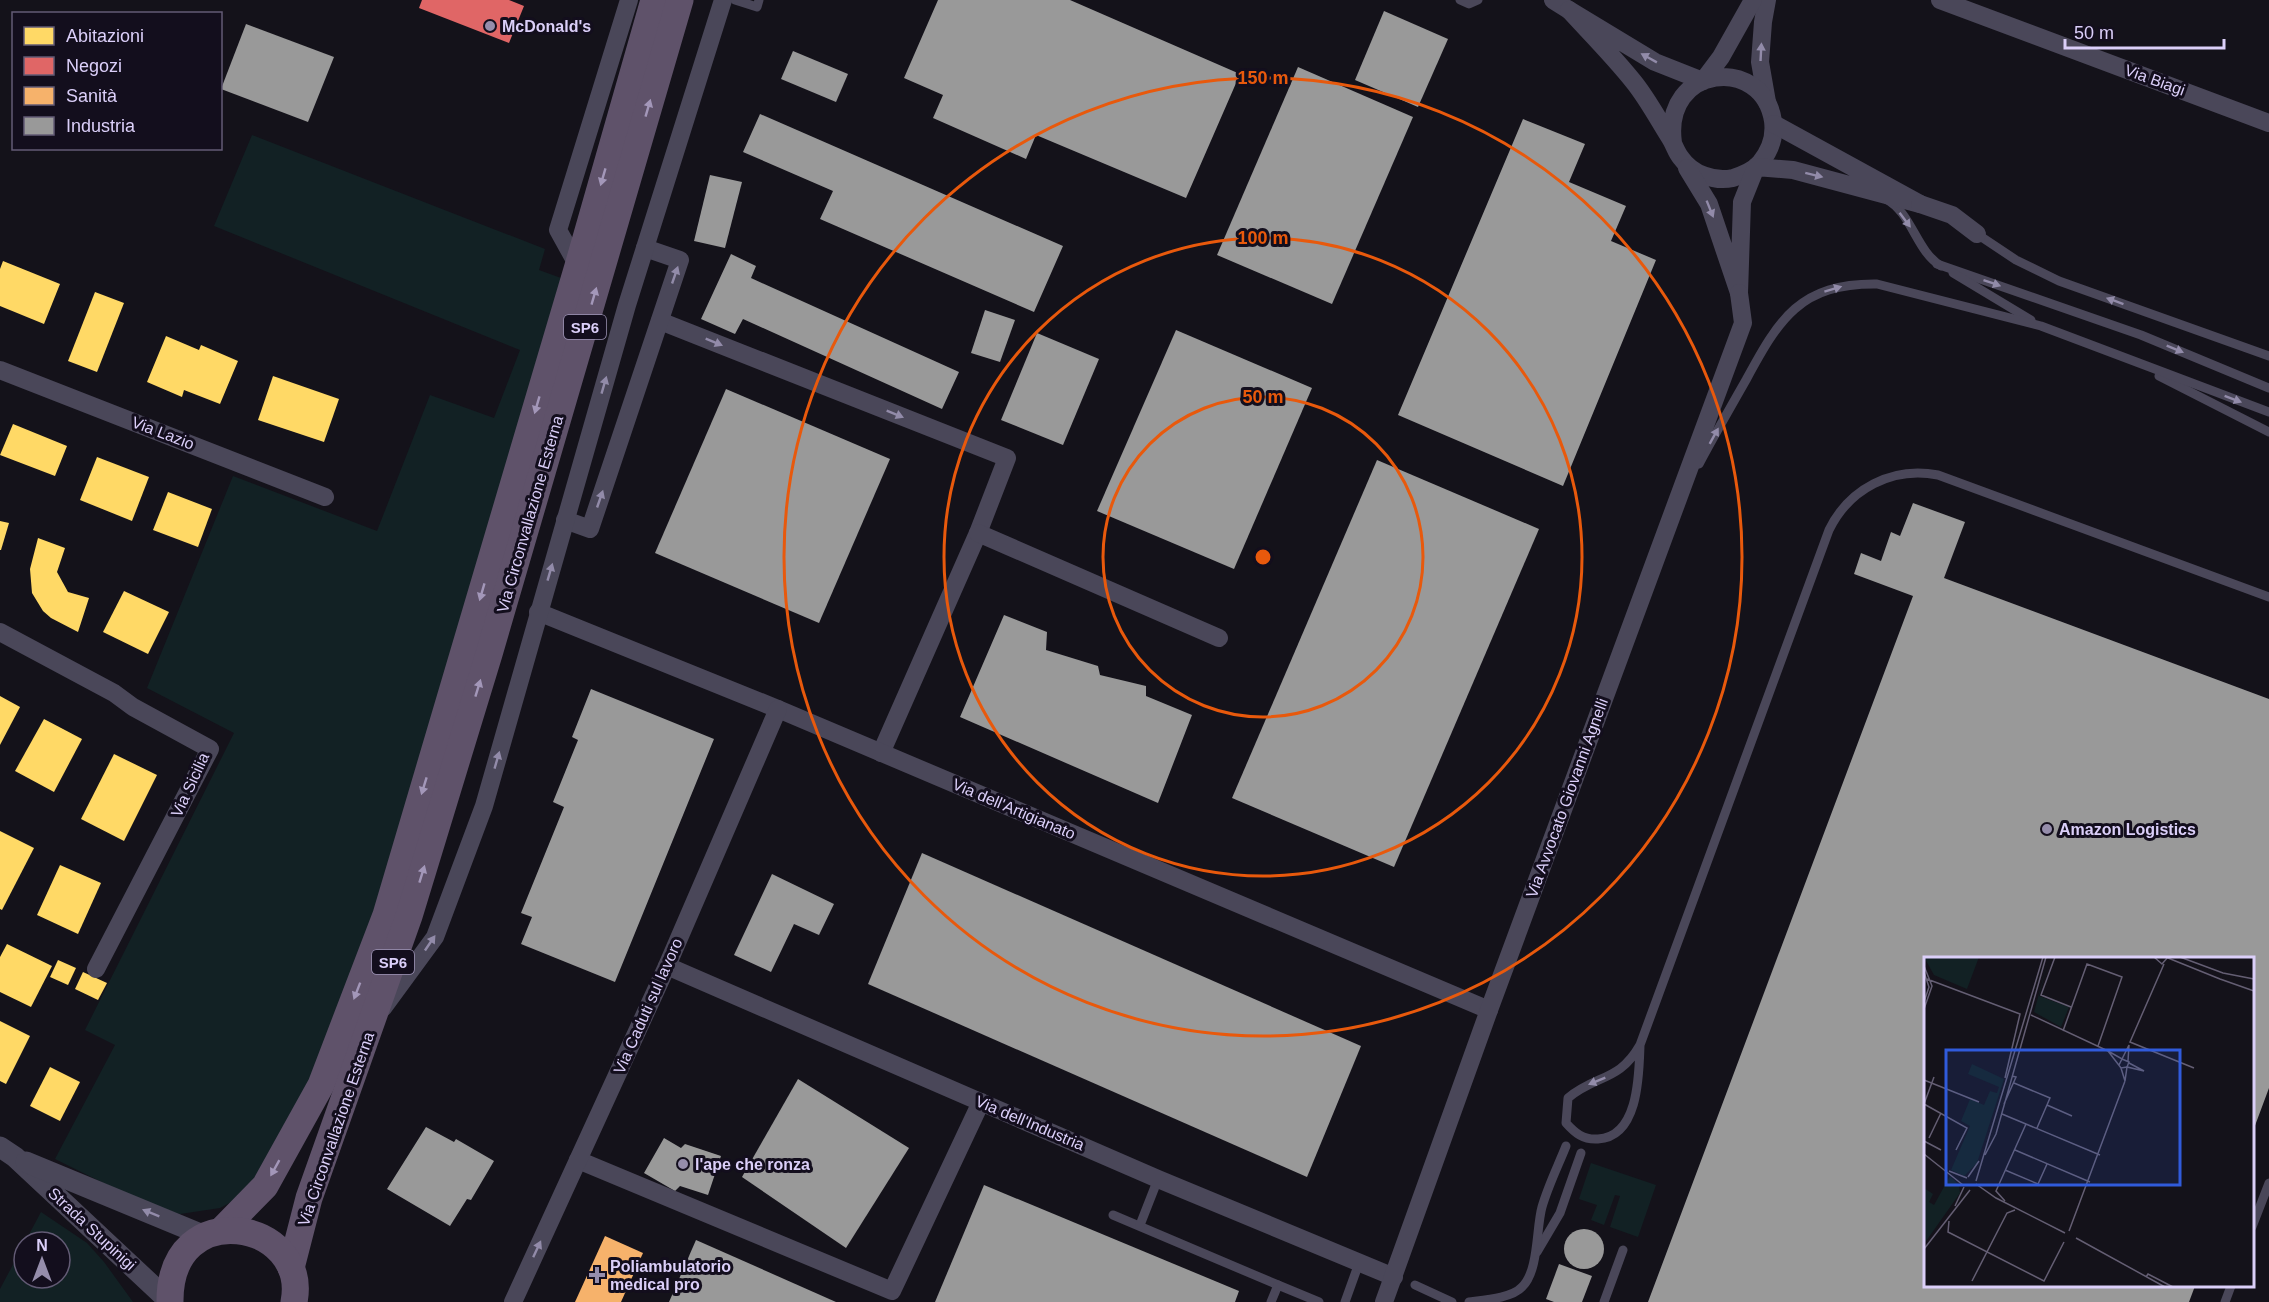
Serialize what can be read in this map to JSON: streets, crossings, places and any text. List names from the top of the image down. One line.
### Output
{"streets":{"main road":["SP6","Via Circonvallazione Esterna"],"street":["Via Biagi","Via Lazio","Via Sicilia","Via Avvocato Giovanni Agnelli","Via dell'Artigianato","Via Caduti sul lavoro","Via dell'Industria","Strada Stupinigi"]},"crossings":[["Via Circonvallazione Esterna","Via dell'Artigianato"],["Via Circonvallazione Esterna","Strada Stupinigi"],["Via Avvocato Giovanni Agnelli","Via dell'Artigianato"],["Via Avvocato Giovanni Agnelli","Via dell'Industria"],["Via dell'Artigianato","Via Caduti sul lavoro"],["Via Caduti sul lavoro","Via dell'Industria"]],"places":{"other":["McDonald's","Amazon Logistics","l'ape che ronza"],"health":["Poliambulatorio medical pro"]},"legend":["Abitazioni","Negozi","Sanità","Industria"],"scale_bar":"50 m","north":"top","rings":["150 m","100 m","50 m"]}
